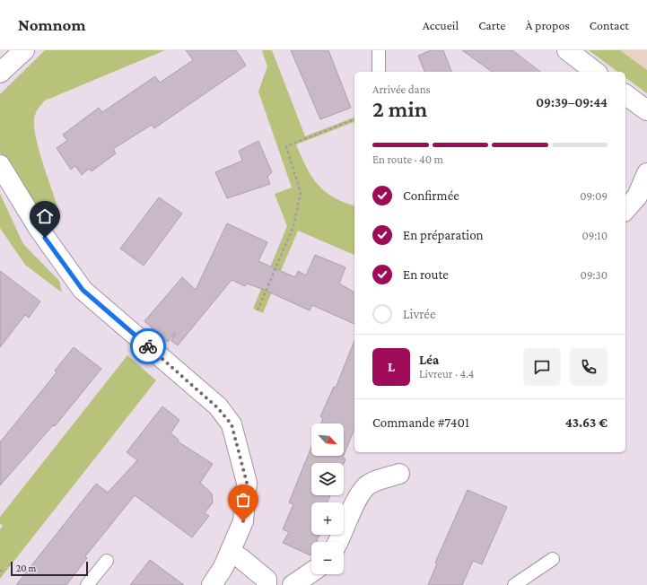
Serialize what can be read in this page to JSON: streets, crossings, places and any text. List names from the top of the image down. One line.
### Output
{"scale_bar":"20 m","north":"bottom right","page":{"header":"Nomnom","nav":["Accueil","Carte","À propos","Contact"],"heading":["2 min","Arrivée dans","09:39–09:44"],"panel":["Léa","Livreur · 4.4","Commande #7401","43.63 €"],"bar":"En route · 40 m","list":[["Confirmée","09:09"],["En préparation","09:10"],["En route","09:30"],"Livrée"],"round":"L","map_buttons":["+","−"],"scale":"20 m"}}
